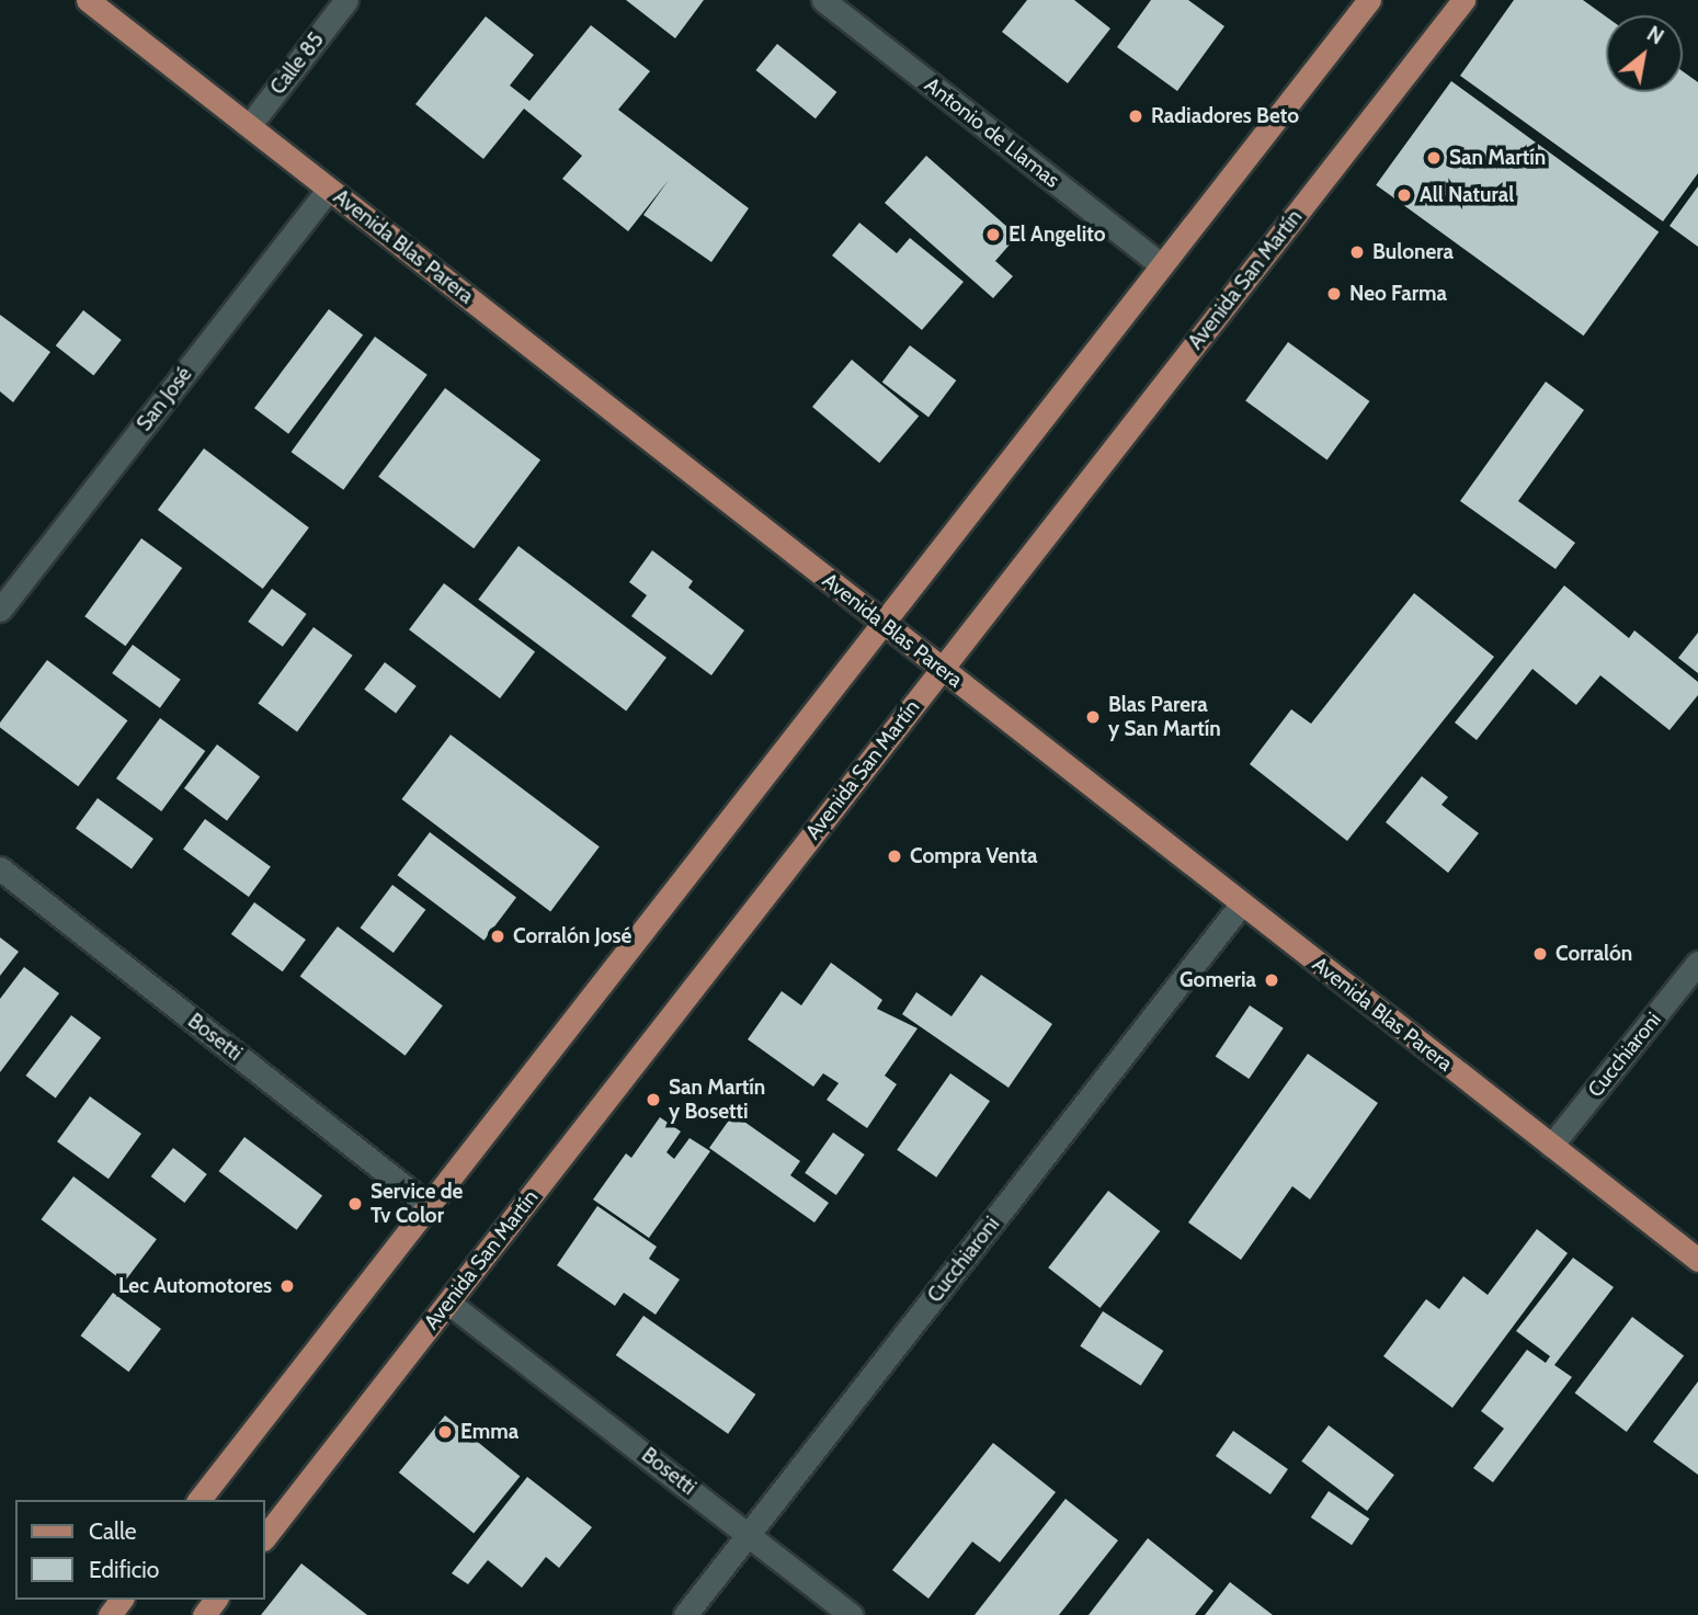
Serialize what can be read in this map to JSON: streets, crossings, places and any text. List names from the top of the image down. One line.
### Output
{"streets":{"main road":["Avenida Blas Parera","Avenida San Martín"],"street":["Calle 85","Antonio de Llamas","San José","Bosetti","Cucchiaroni"]},"crossings":[["Calle 85","Avenida Blas Parera"],["Avenida Blas Parera","Avenida San Martín"],["Avenida Blas Parera","San José"],["Avenida Blas Parera","Cucchiaroni"],["Avenida San Martín","Bosetti"],["Bosetti","Cucchiaroni"]],"places":["Radiadores Beto","San Martín","All Natural","El Angelito","Bulonera","Neo Farma","Blas Parera y San Martín","Compra Venta","Corralón José","Corralón","Gomeria","San Martín y Bosetti","Service de Tv Color","Lec Automotores","Emma"],"legend":["Calle","Edificio"],"north":"top right"}
